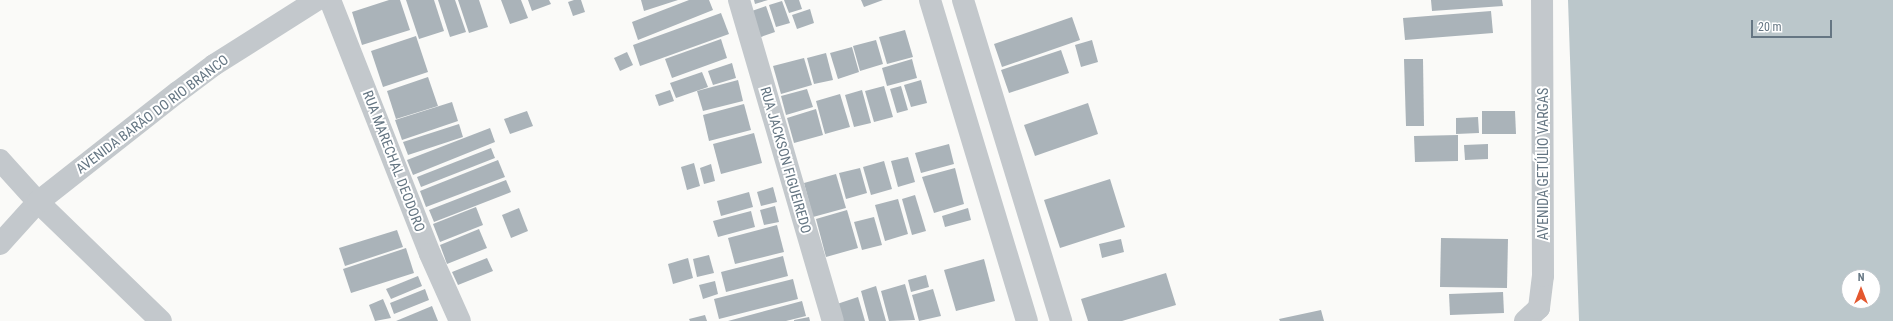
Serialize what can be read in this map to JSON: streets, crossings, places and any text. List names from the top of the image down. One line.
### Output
{"streets":{"street":["AVENIDA BARÃO DO RIO BRANCO","RUA JACKSON FIGUEIREDO","RUA MARECHAL DEODORO","AVENIDA GETÚLIO VARGAS"]},"scale_bar":"20 m","north":"top"}
